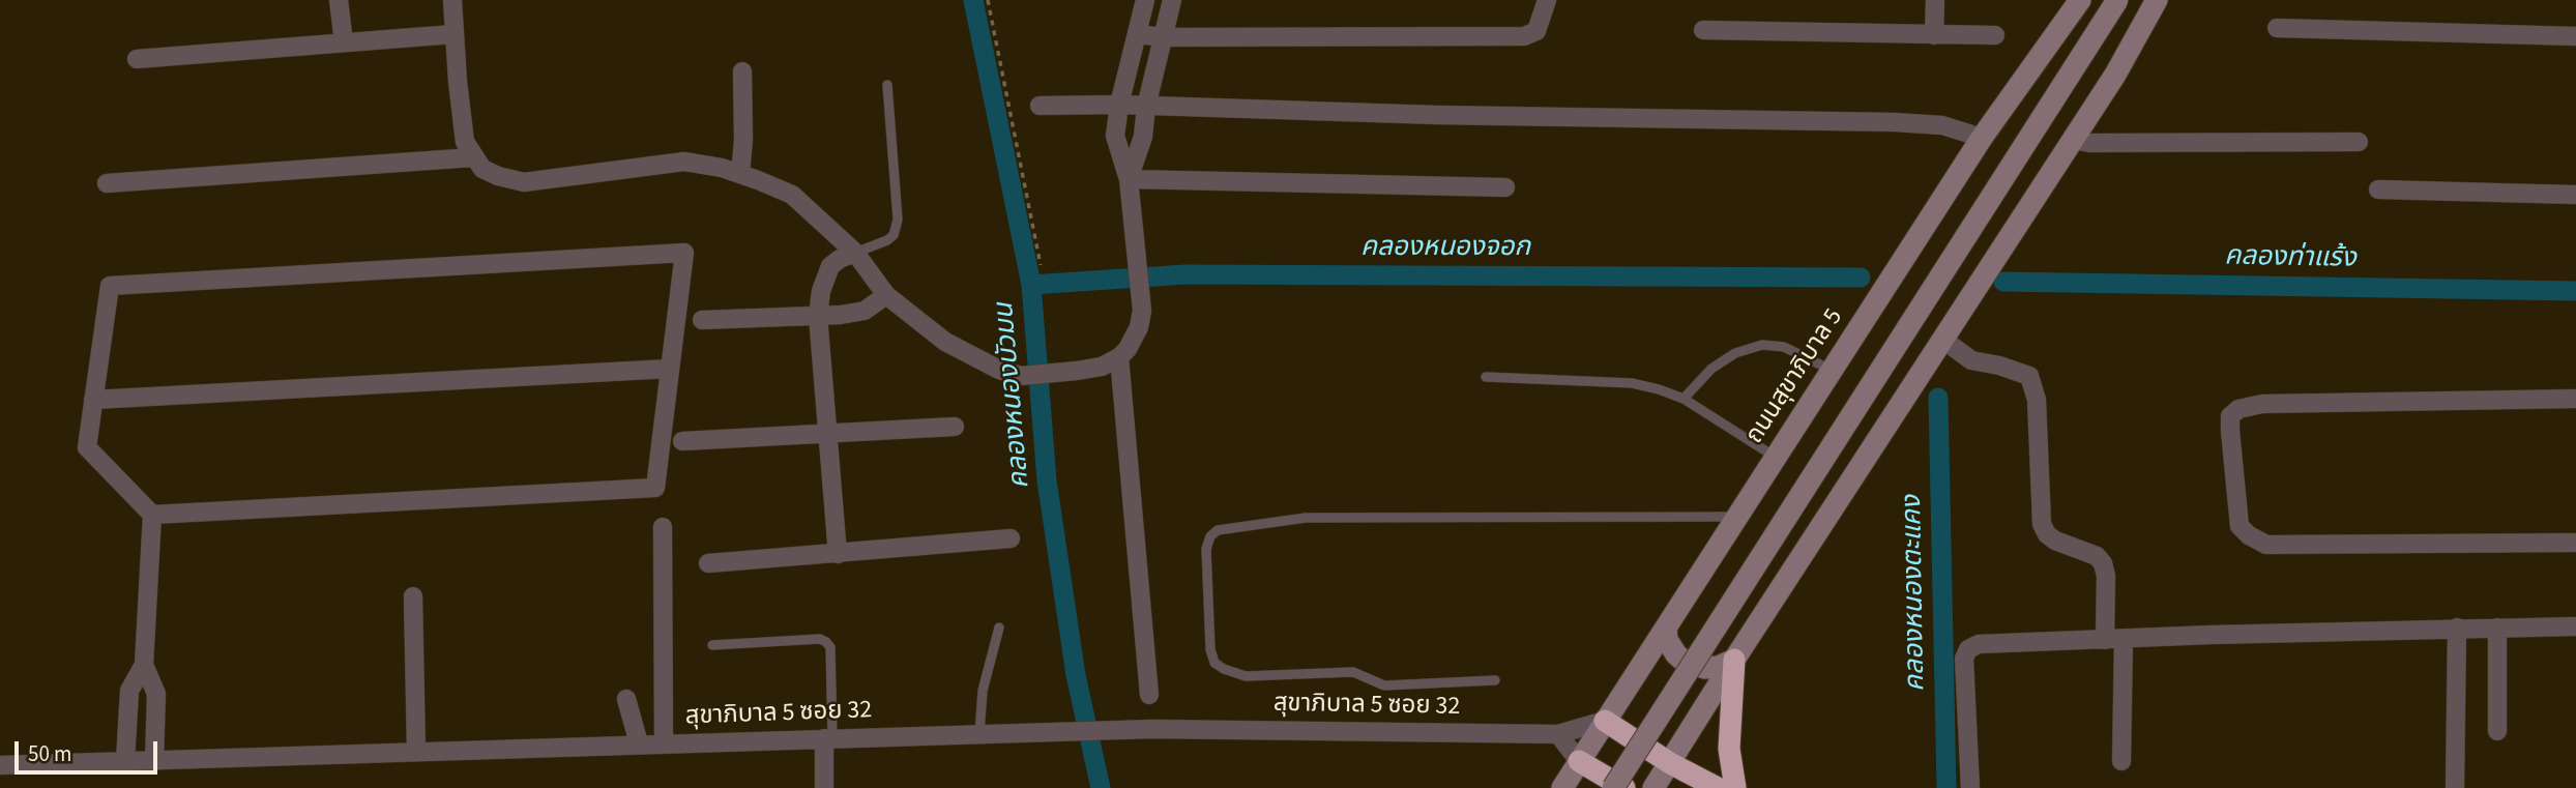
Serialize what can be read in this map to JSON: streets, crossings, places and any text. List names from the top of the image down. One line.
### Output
{"streets":{"main road":["ถนนสุขาภิบาล 5"],"street":["สุขาภิบาล 5 ซอย 32"]},"crossings":[["ถนนสุขาภิบาล 5","สุขาภิบาล 5 ซอย 32"]],"water":["คลองหนองจอก","คลองท่าแร้ง","คลองหนองบัวมน","คลองหนองตะแคง"],"scale_bar":"50 m"}
